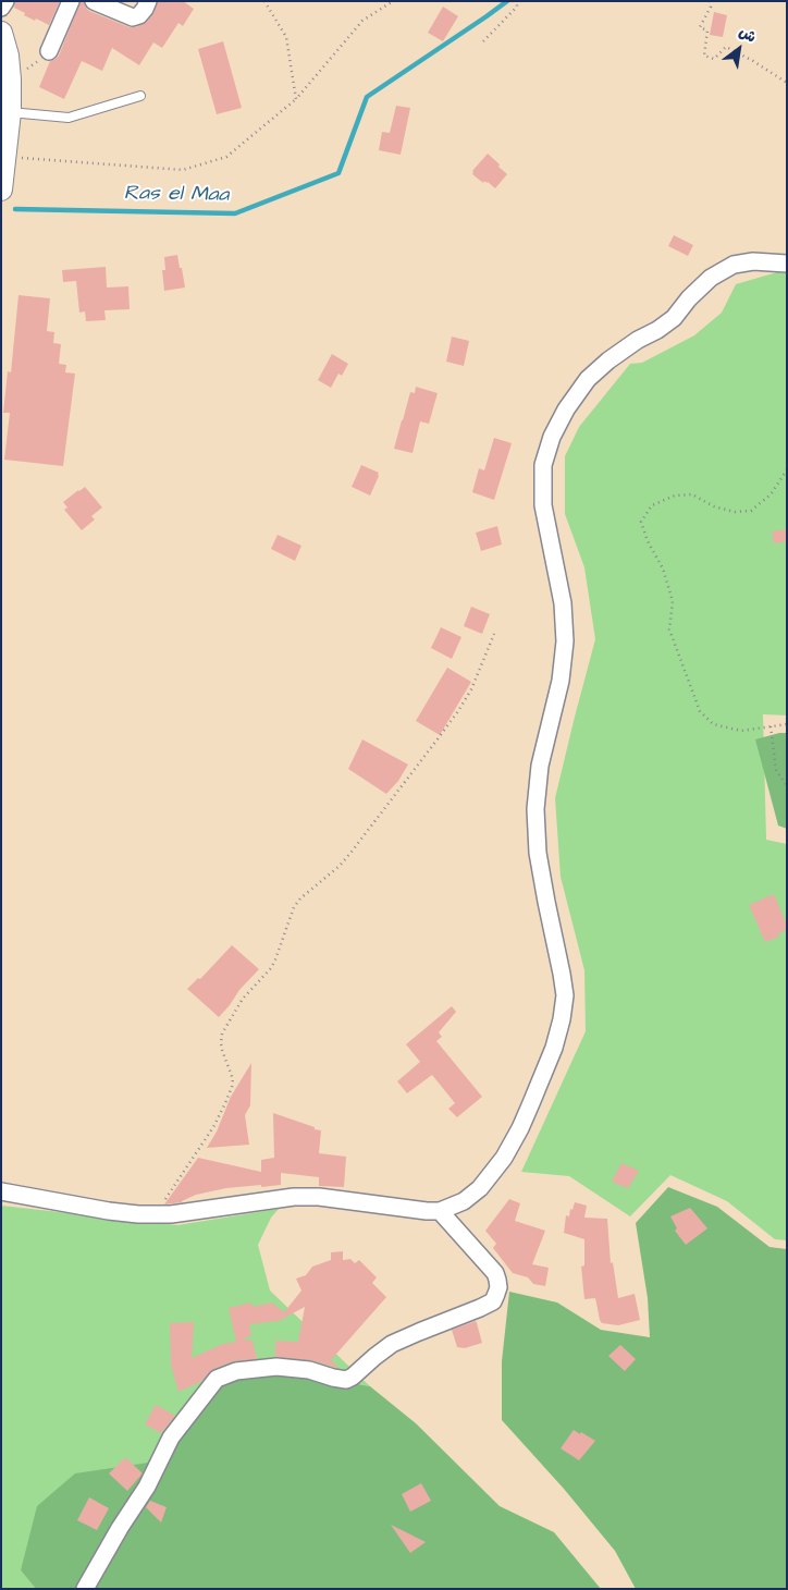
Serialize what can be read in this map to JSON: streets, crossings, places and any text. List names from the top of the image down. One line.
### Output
{"water":["Ras el Maa"],"north":"top right"}
